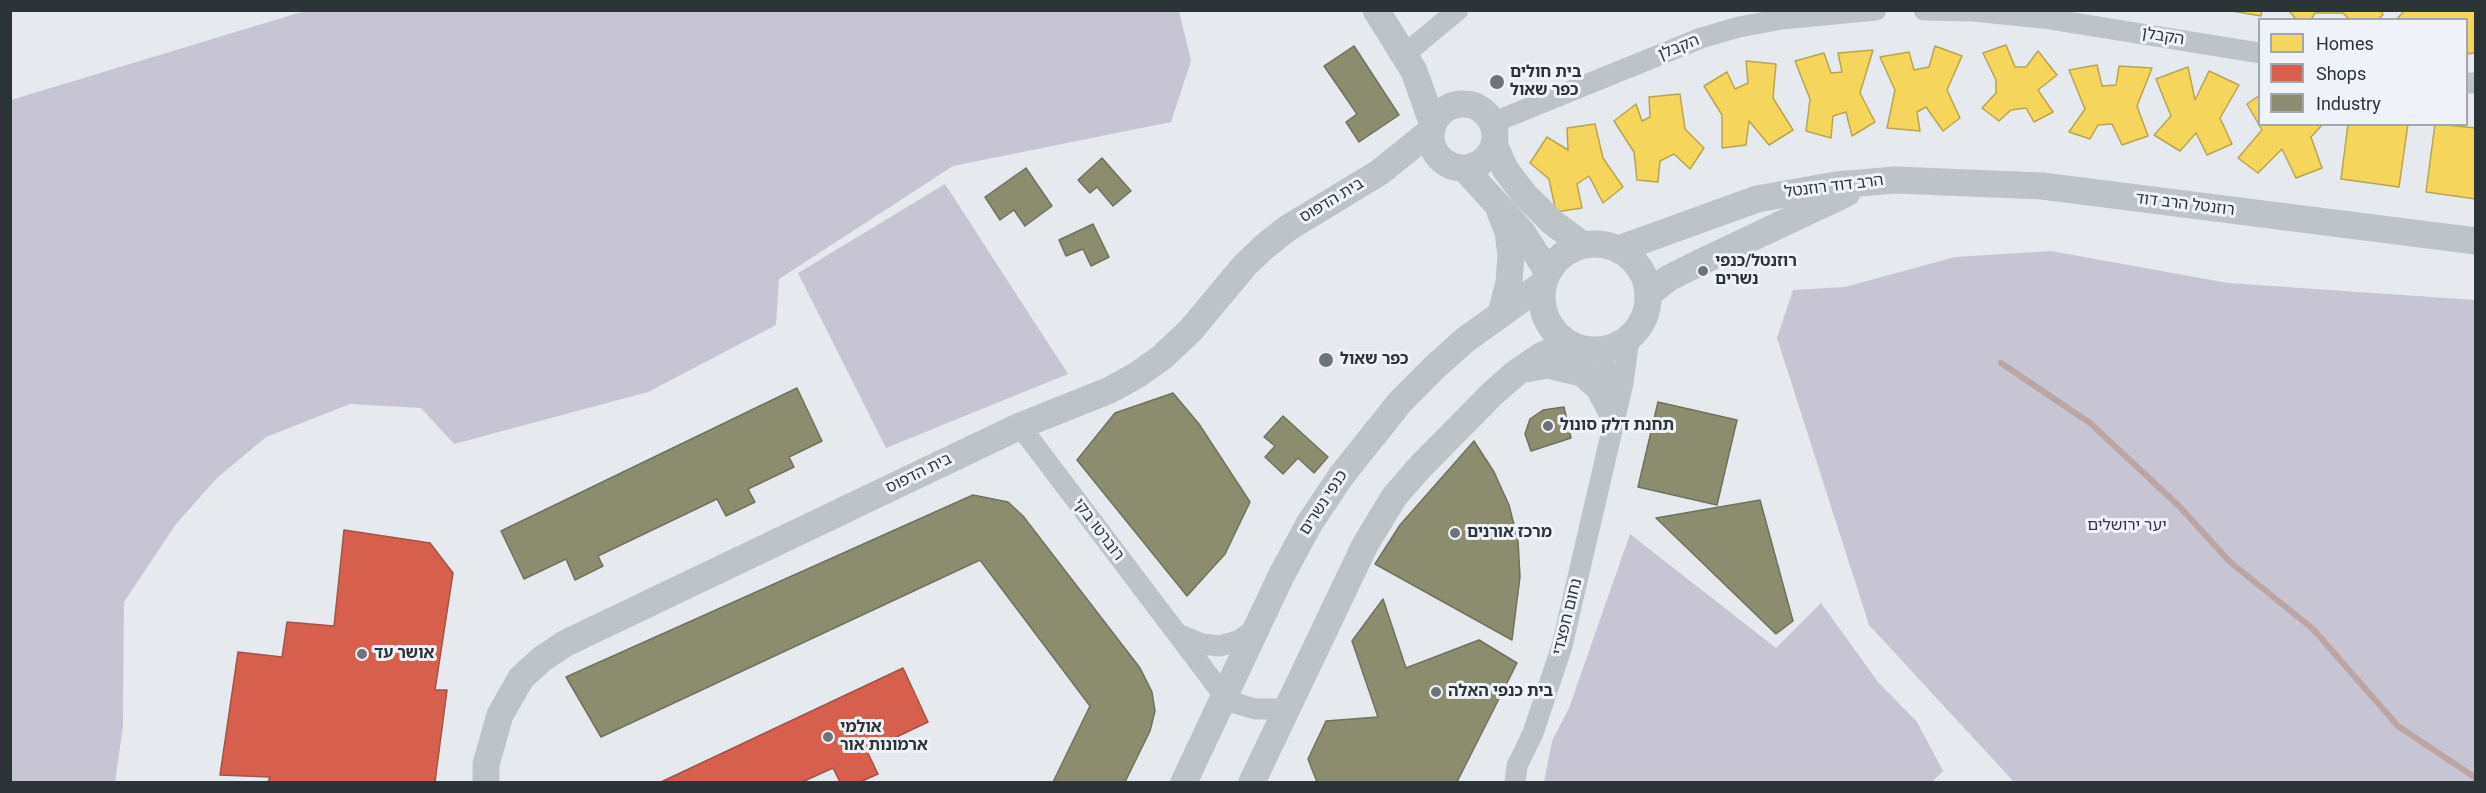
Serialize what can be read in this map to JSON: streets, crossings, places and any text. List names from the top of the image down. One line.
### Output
{"streets":{"street":["הקבלן","הרב דוד רוזנטל","בית הדפוס","רוזנטל הרב דוד","כנפי נשרים","רוברטו בקי","נחום חפצדי"]},"crossings":[["הקבלן","בית הדפוס"],["הרב דוד רוזנטל","רוזנטל הרב דוד"],["הרב דוד רוזנטל","כנפי נשרים"],["הרב דוד רוזנטל","נחום חפצדי"],["בית הדפוס","רוברטו בקי"],["כנפי נשרים","רוברטו בקי"],["כנפי נשרים","נחום חפצדי"]],"parks":["יער ירושלים"],"places":["בית חולים כפר שאול","רוזנטל/כנפי נשרים","כפר שאול","תחנת דלק סונול","מרכז אורנים","אושר עד","בית כנפי האלה","אולמי ארמונות אור"],"legend":["Homes","Shops","Industry"]}
